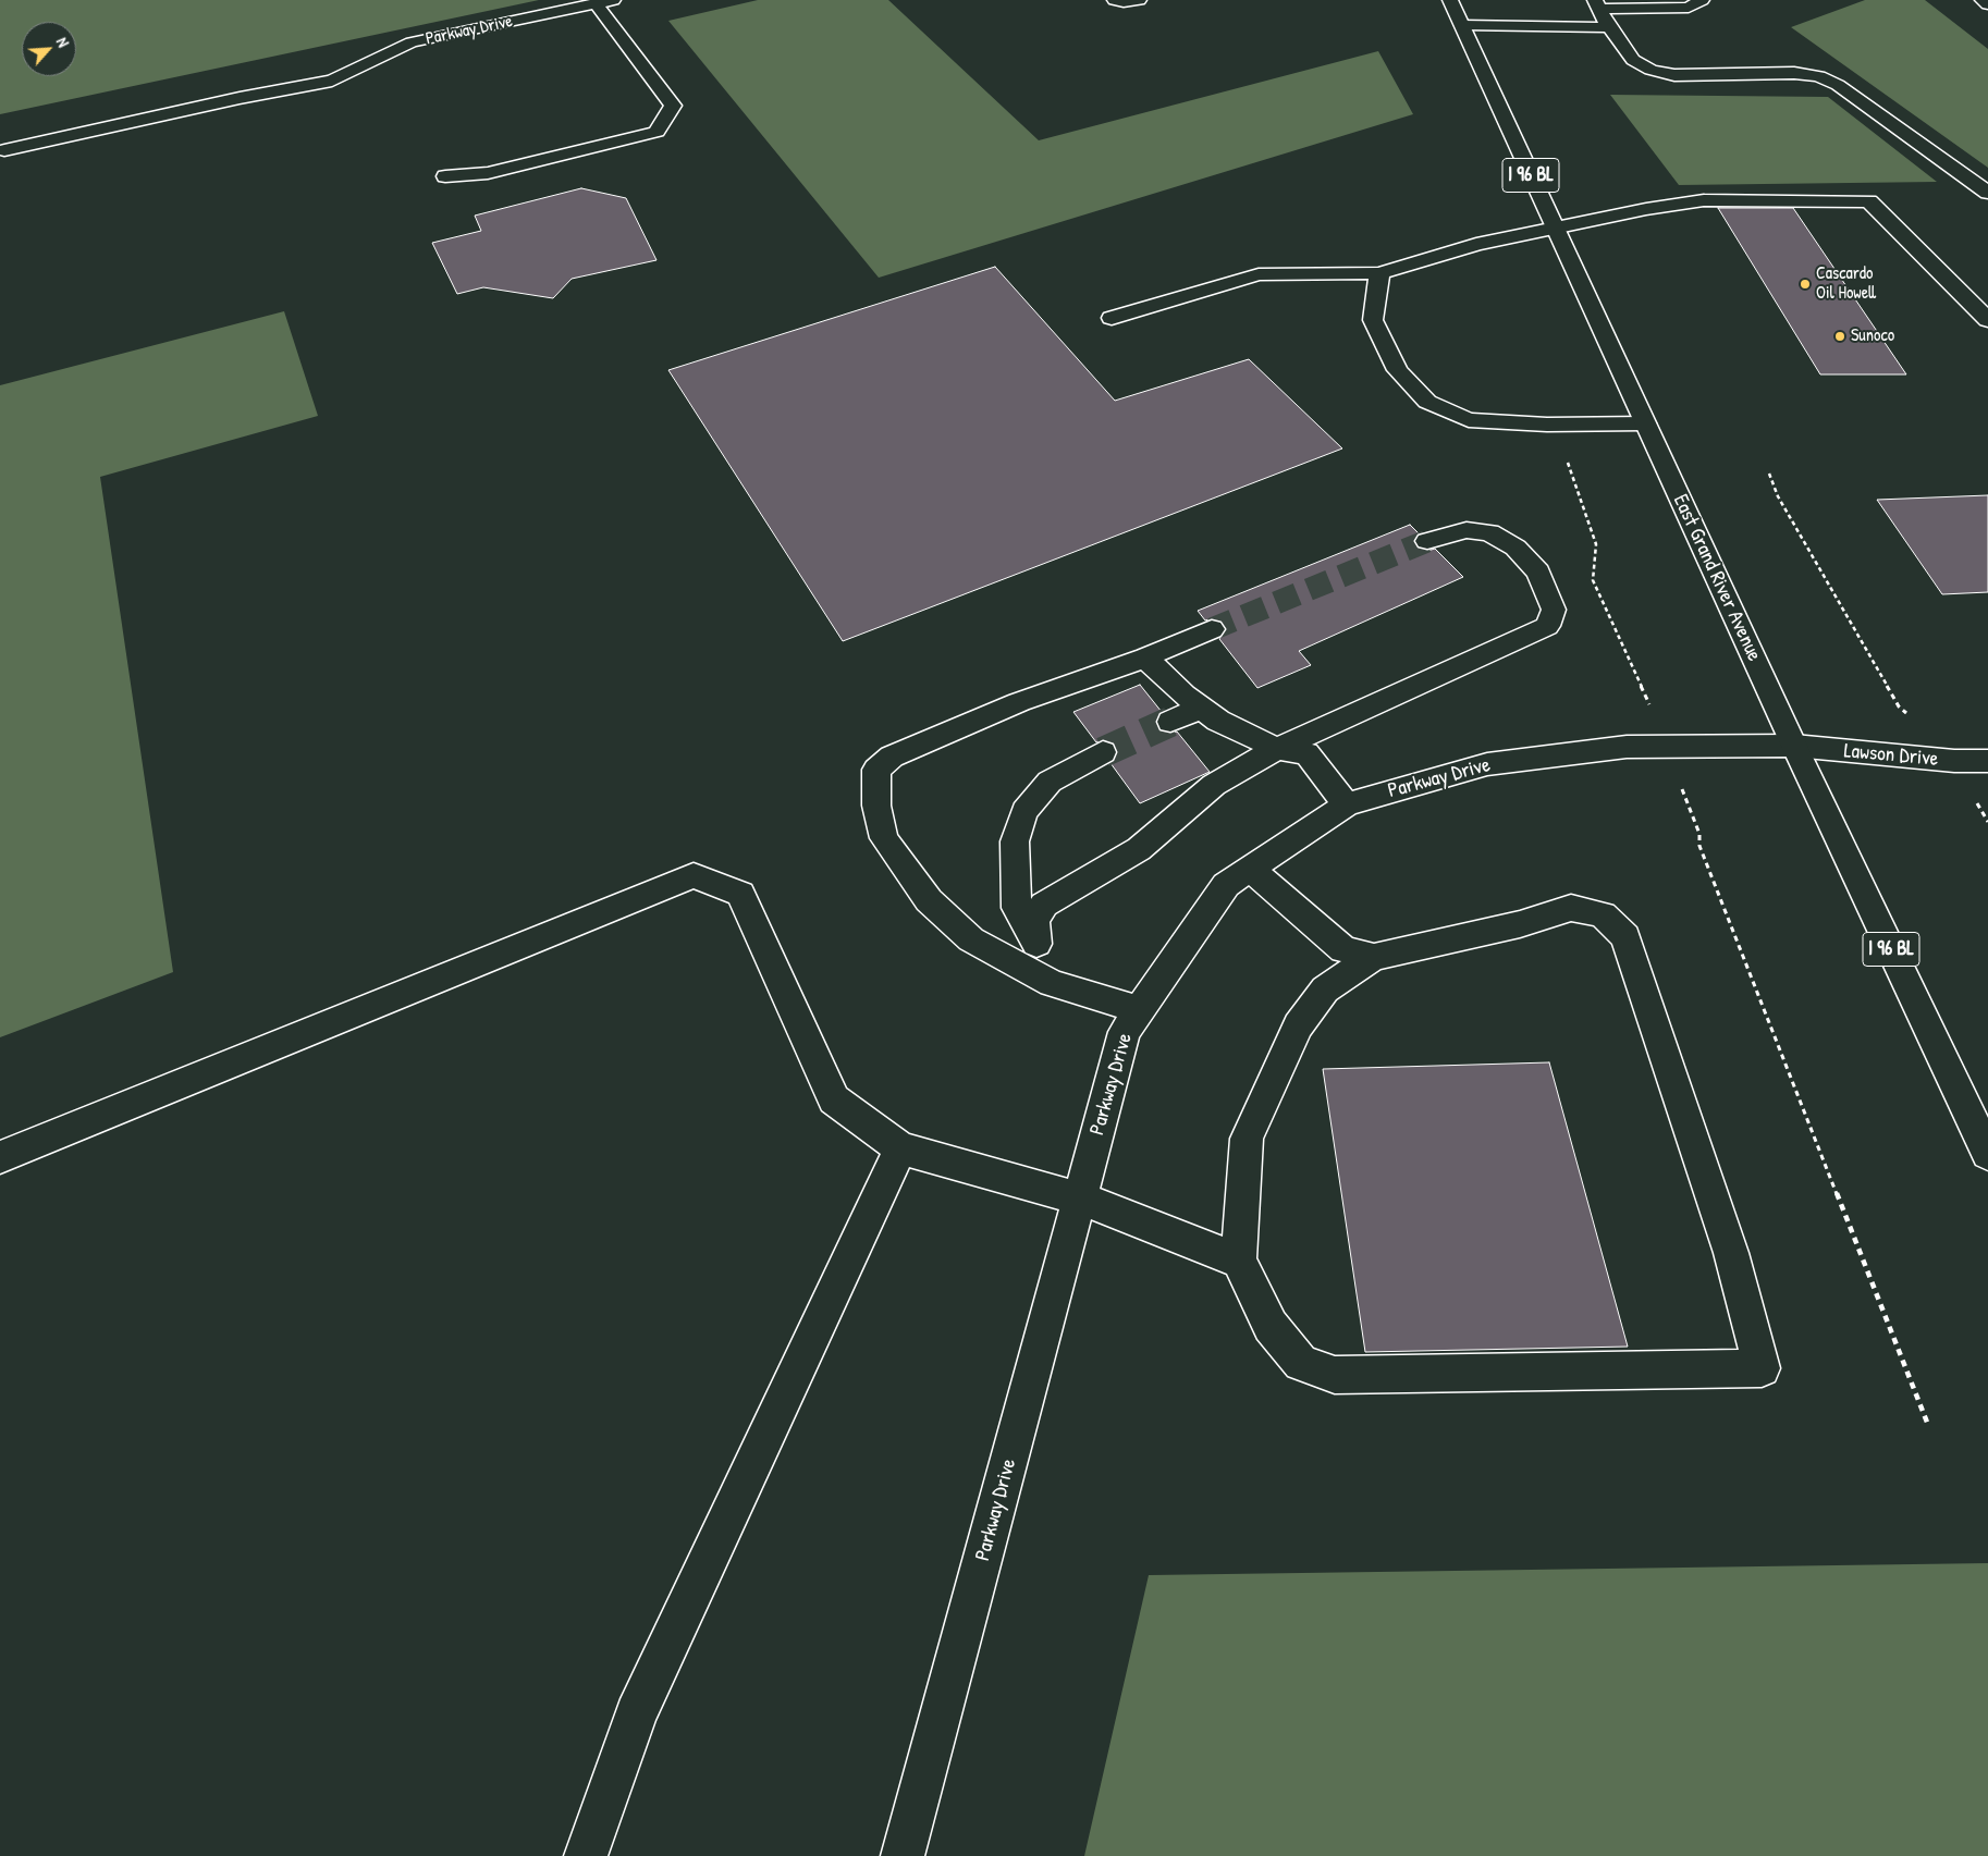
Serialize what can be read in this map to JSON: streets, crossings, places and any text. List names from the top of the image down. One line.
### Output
{"streets":{"street":["Parkway Drive","I 96 BL","East Grand River Avenue","Lawson Drive"]},"crossings":[["Parkway Drive","East Grand River Avenue"],["Parkway Drive","Lawson Drive"],["East Grand River Avenue","Lawson Drive"]],"places":["Cascardo Oil Howell","Sunoco"],"north":"top right"}
